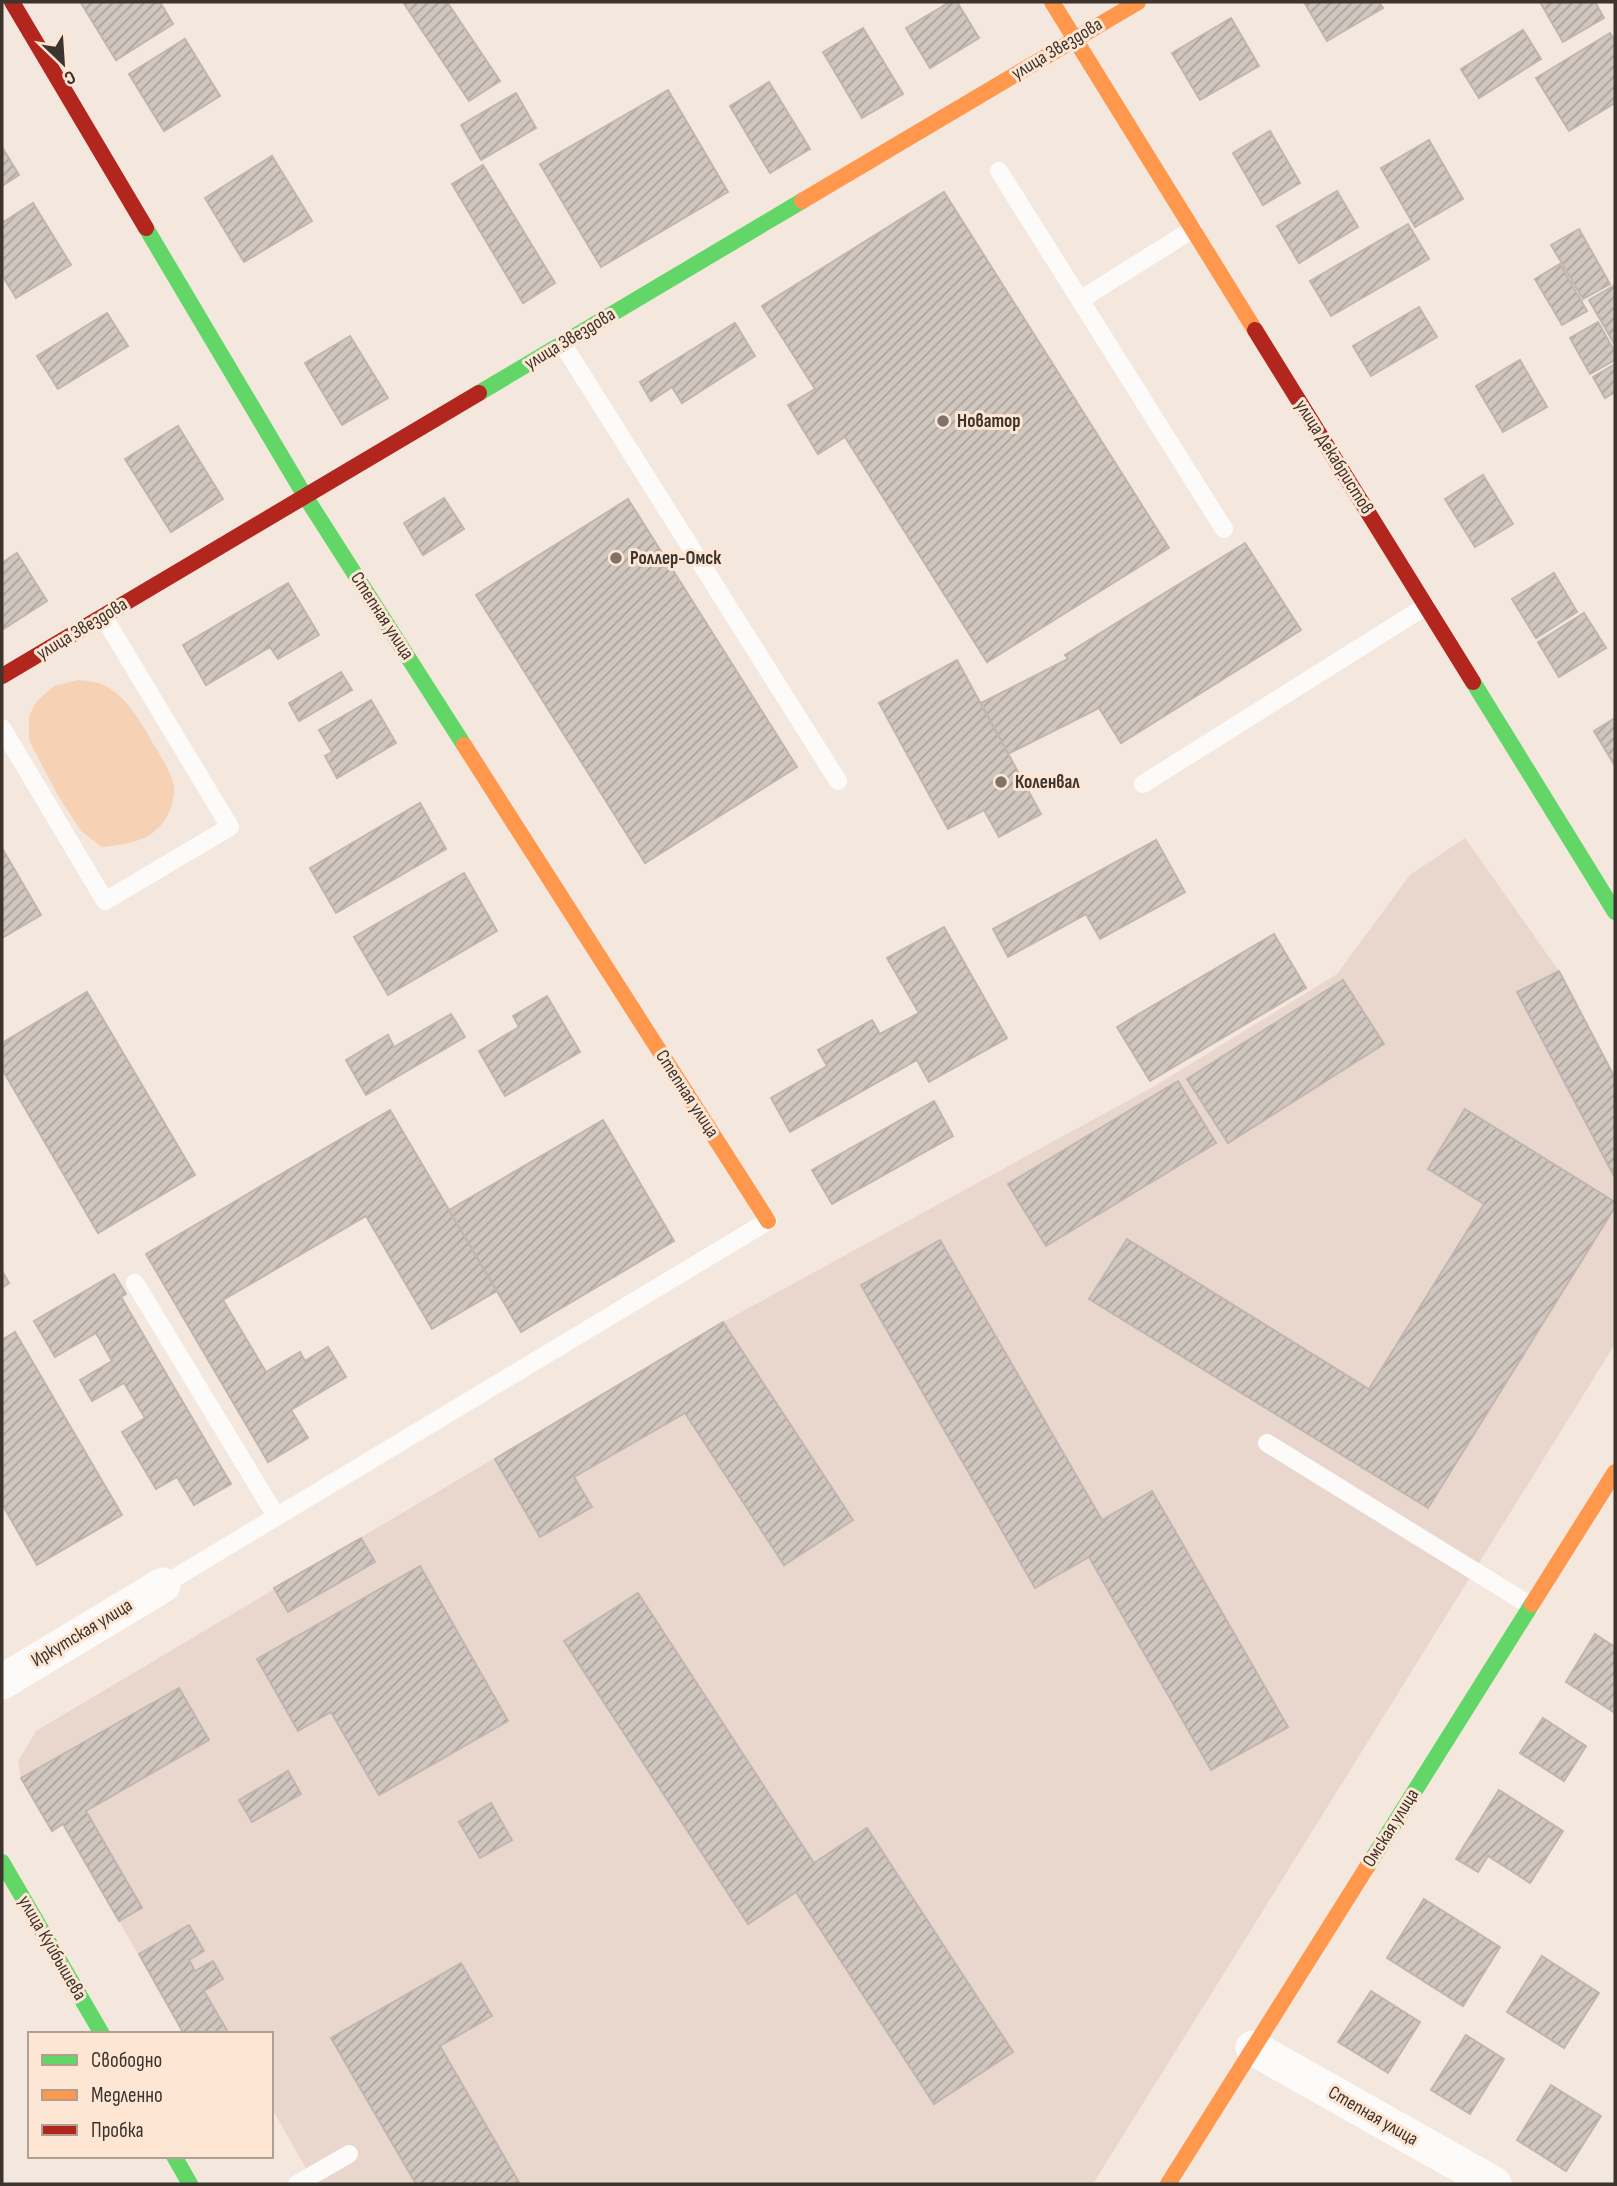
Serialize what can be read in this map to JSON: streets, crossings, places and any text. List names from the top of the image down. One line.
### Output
{"streets":{"street":["улица Звездова","улица Декабристов","Степная улица","Иркутская улица","Омская улица","улица Куйбышева"]},"crossings":[["улица Звездова","улица Декабристов"],["улица Звездова","Степная улица"],["Степная улица","Омская улица"]],"places":["Новатор","Роллер-Омск","Коленвал"],"legend":["Свободно","Медленно","Пробка"],"north":"bottom right"}
